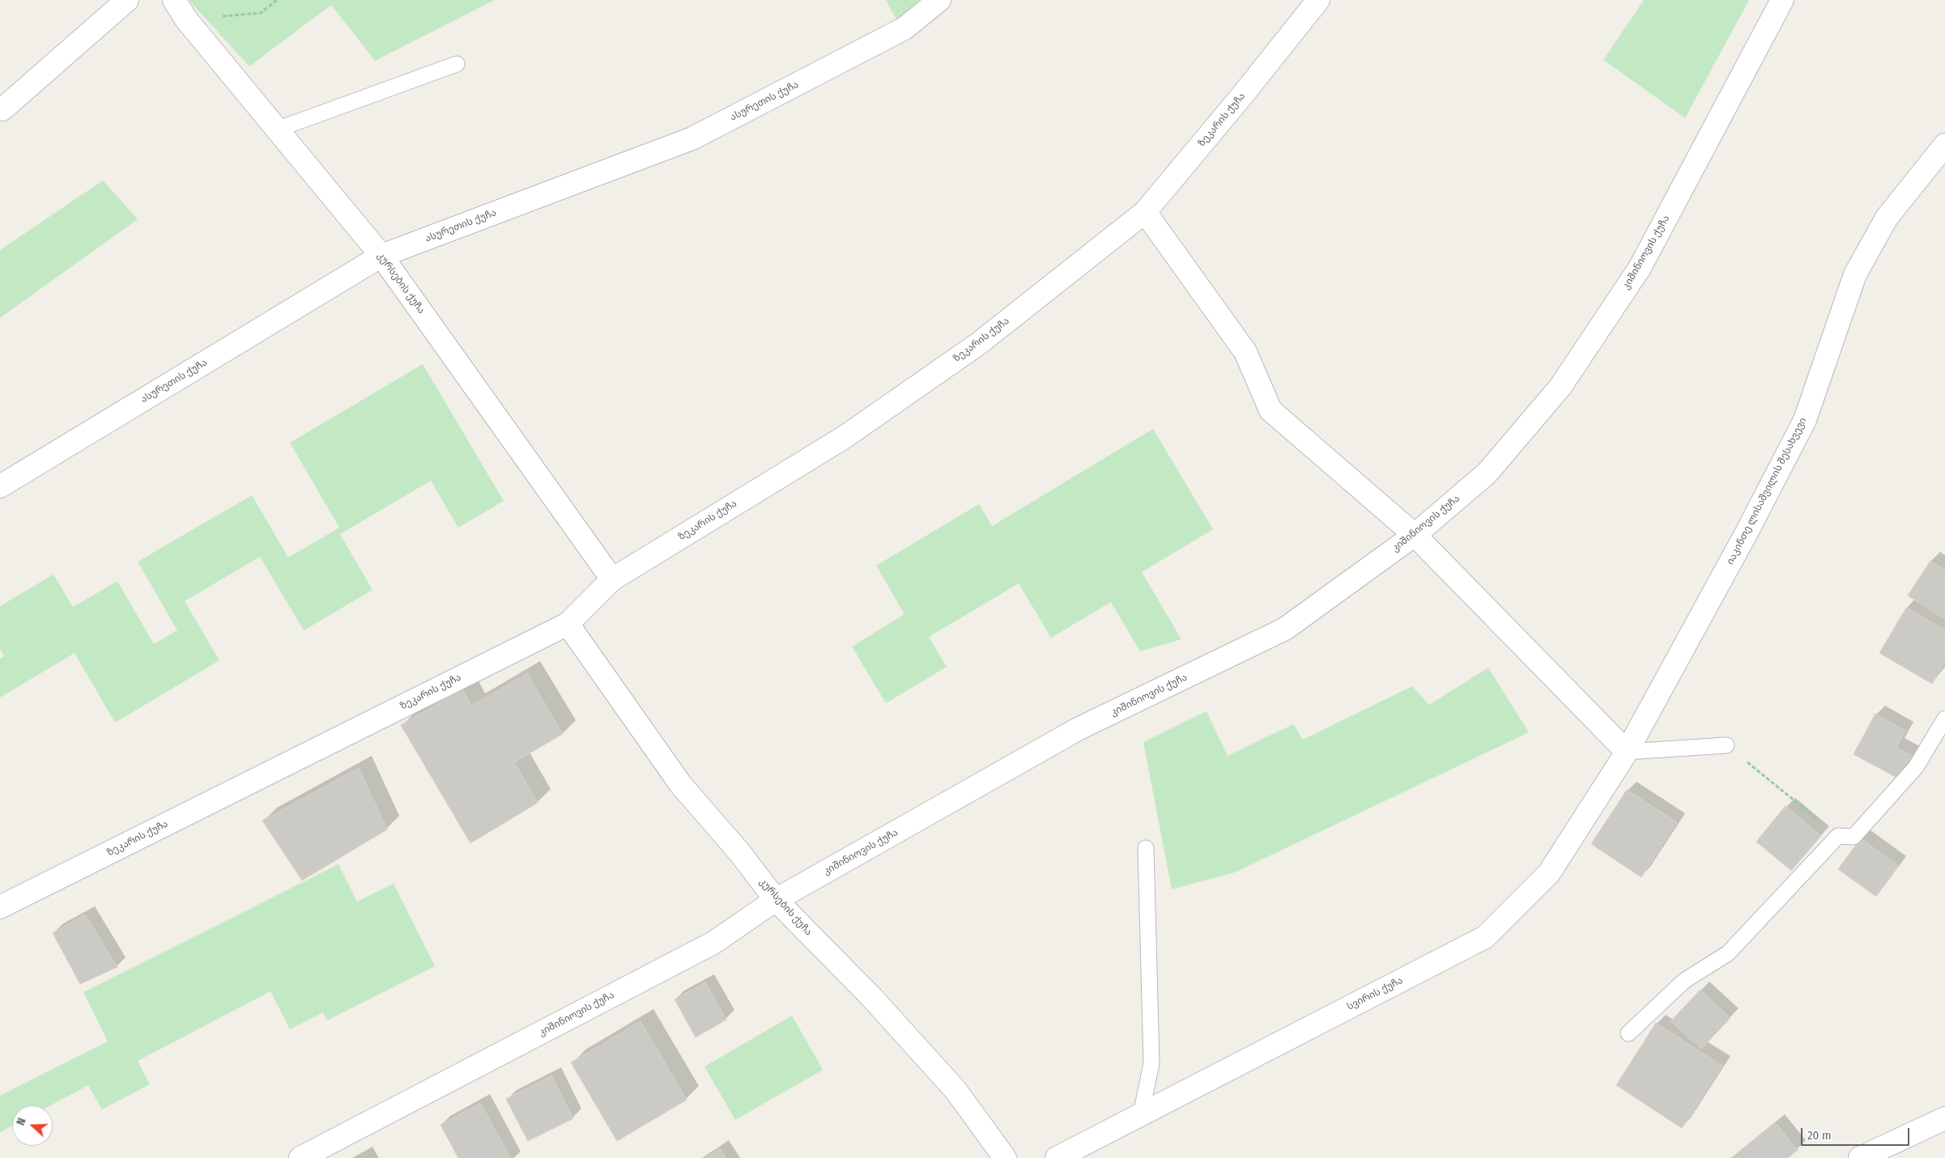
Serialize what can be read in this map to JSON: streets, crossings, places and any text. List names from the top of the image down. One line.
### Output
{"streets":{"street":["ასურეთის ქუჩა","ზეკარის ქუჩა","კიშინიოვის ქუჩა","კურსების ქუჩა","იაკინთე ლისაშვილის შესახვევი","სვირის ქუჩა"]},"crossings":[["ასურეთის ქუჩა","კურსების ქუჩა"],["ზეკარის ქუჩა","კურსების ქუჩა"],["კიშინიოვის ქუჩა","კურსების ქუჩა"],["იაკინთე ლისაშვილის შესახვევი","სვირის ქუჩა"]],"scale_bar":"20 m","north":"left"}
